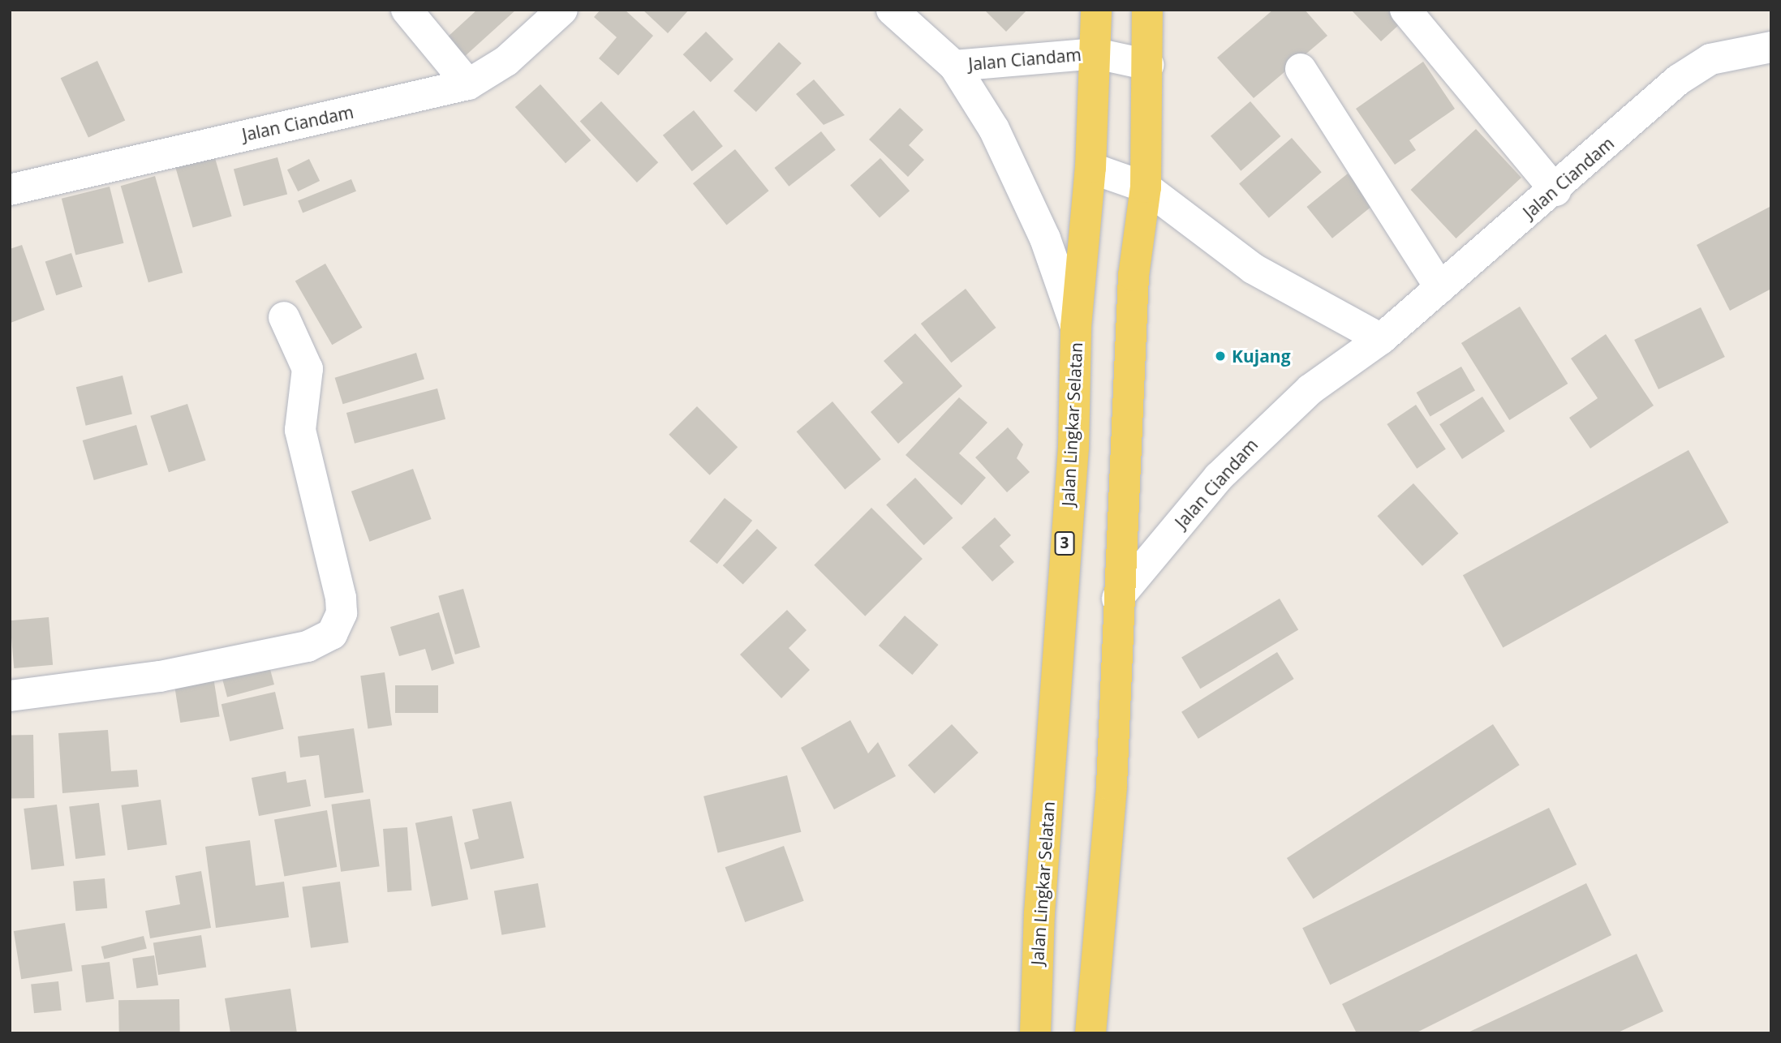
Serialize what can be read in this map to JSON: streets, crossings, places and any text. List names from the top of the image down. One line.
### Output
{"streets":{"main road":["Jalan Lingkar Selatan","3"],"street":["Jalan Ciandam"]},"crossings":[["Jalan Ciandam","Jalan Lingkar Selatan"]],"places":["Kujang"]}
